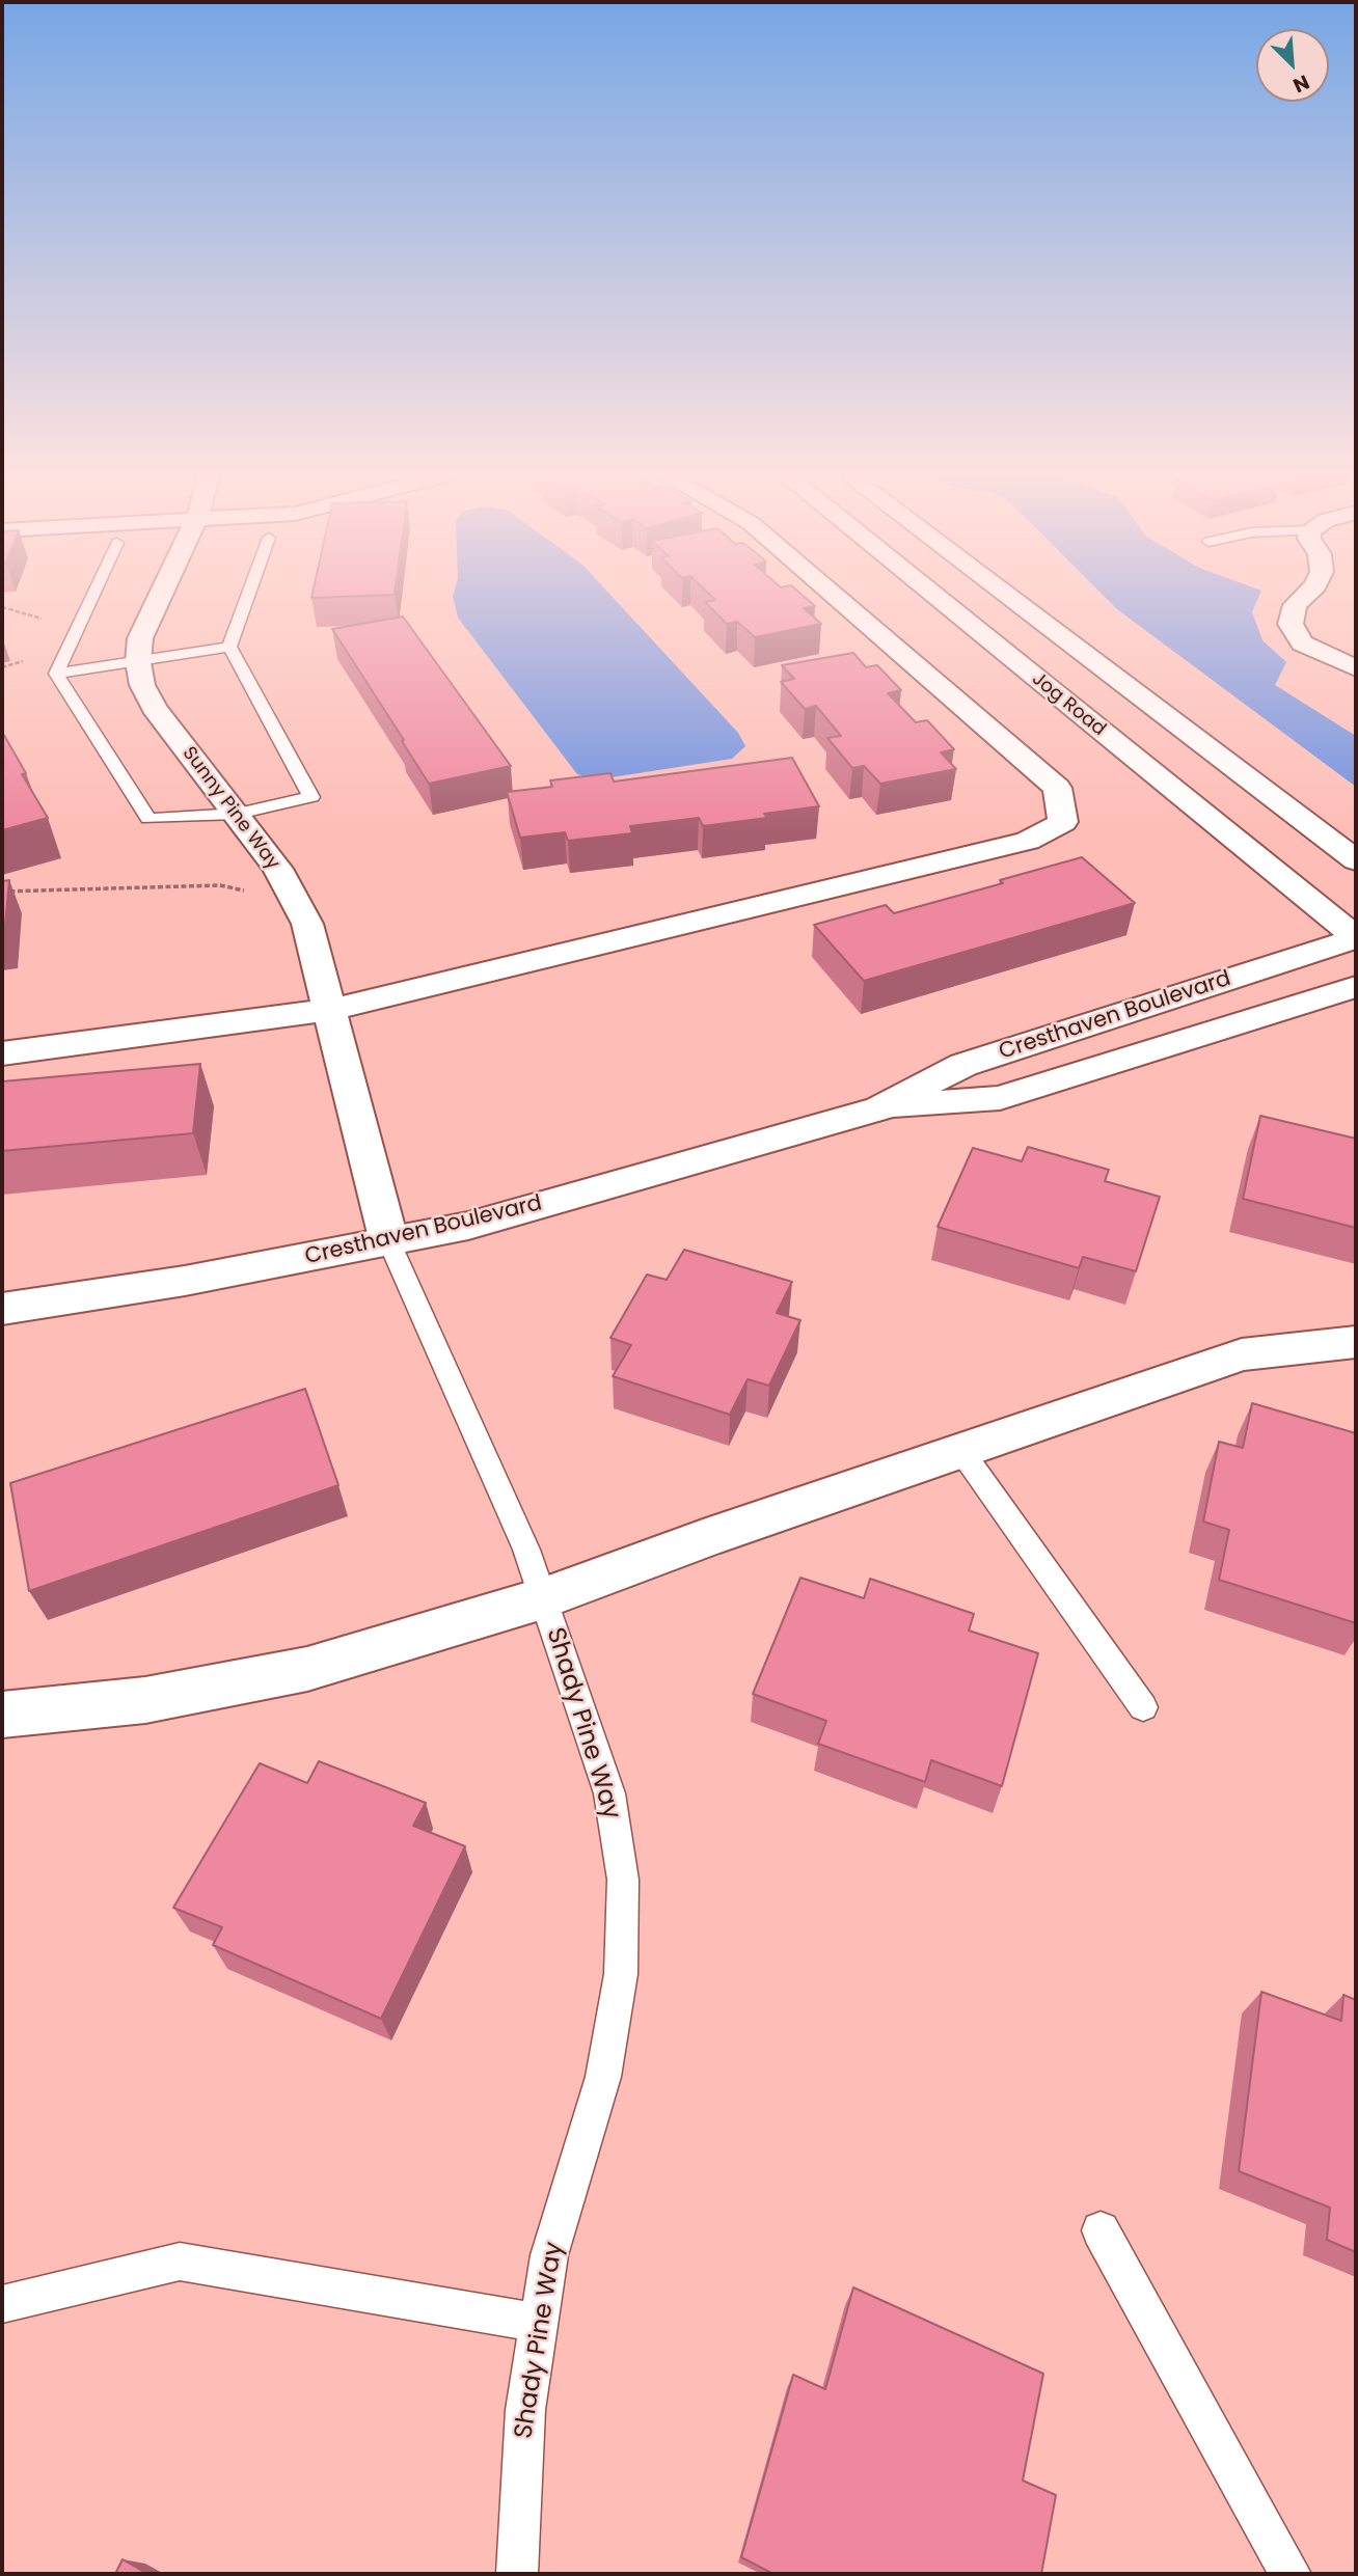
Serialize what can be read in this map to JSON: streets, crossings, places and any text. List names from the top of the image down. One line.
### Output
{"streets":{"street":["Jog Road","Sunny Pine Way","Cresthaven Boulevard"],"lane":["Shady Pine Way"]},"crossings":[["Jog Road","Cresthaven Boulevard"],["Sunny Pine Way","Cresthaven Boulevard"],["Sunny Pine Way","Shady Pine Way"],["Cresthaven Boulevard","Shady Pine Way"]],"north":"bottom right"}
